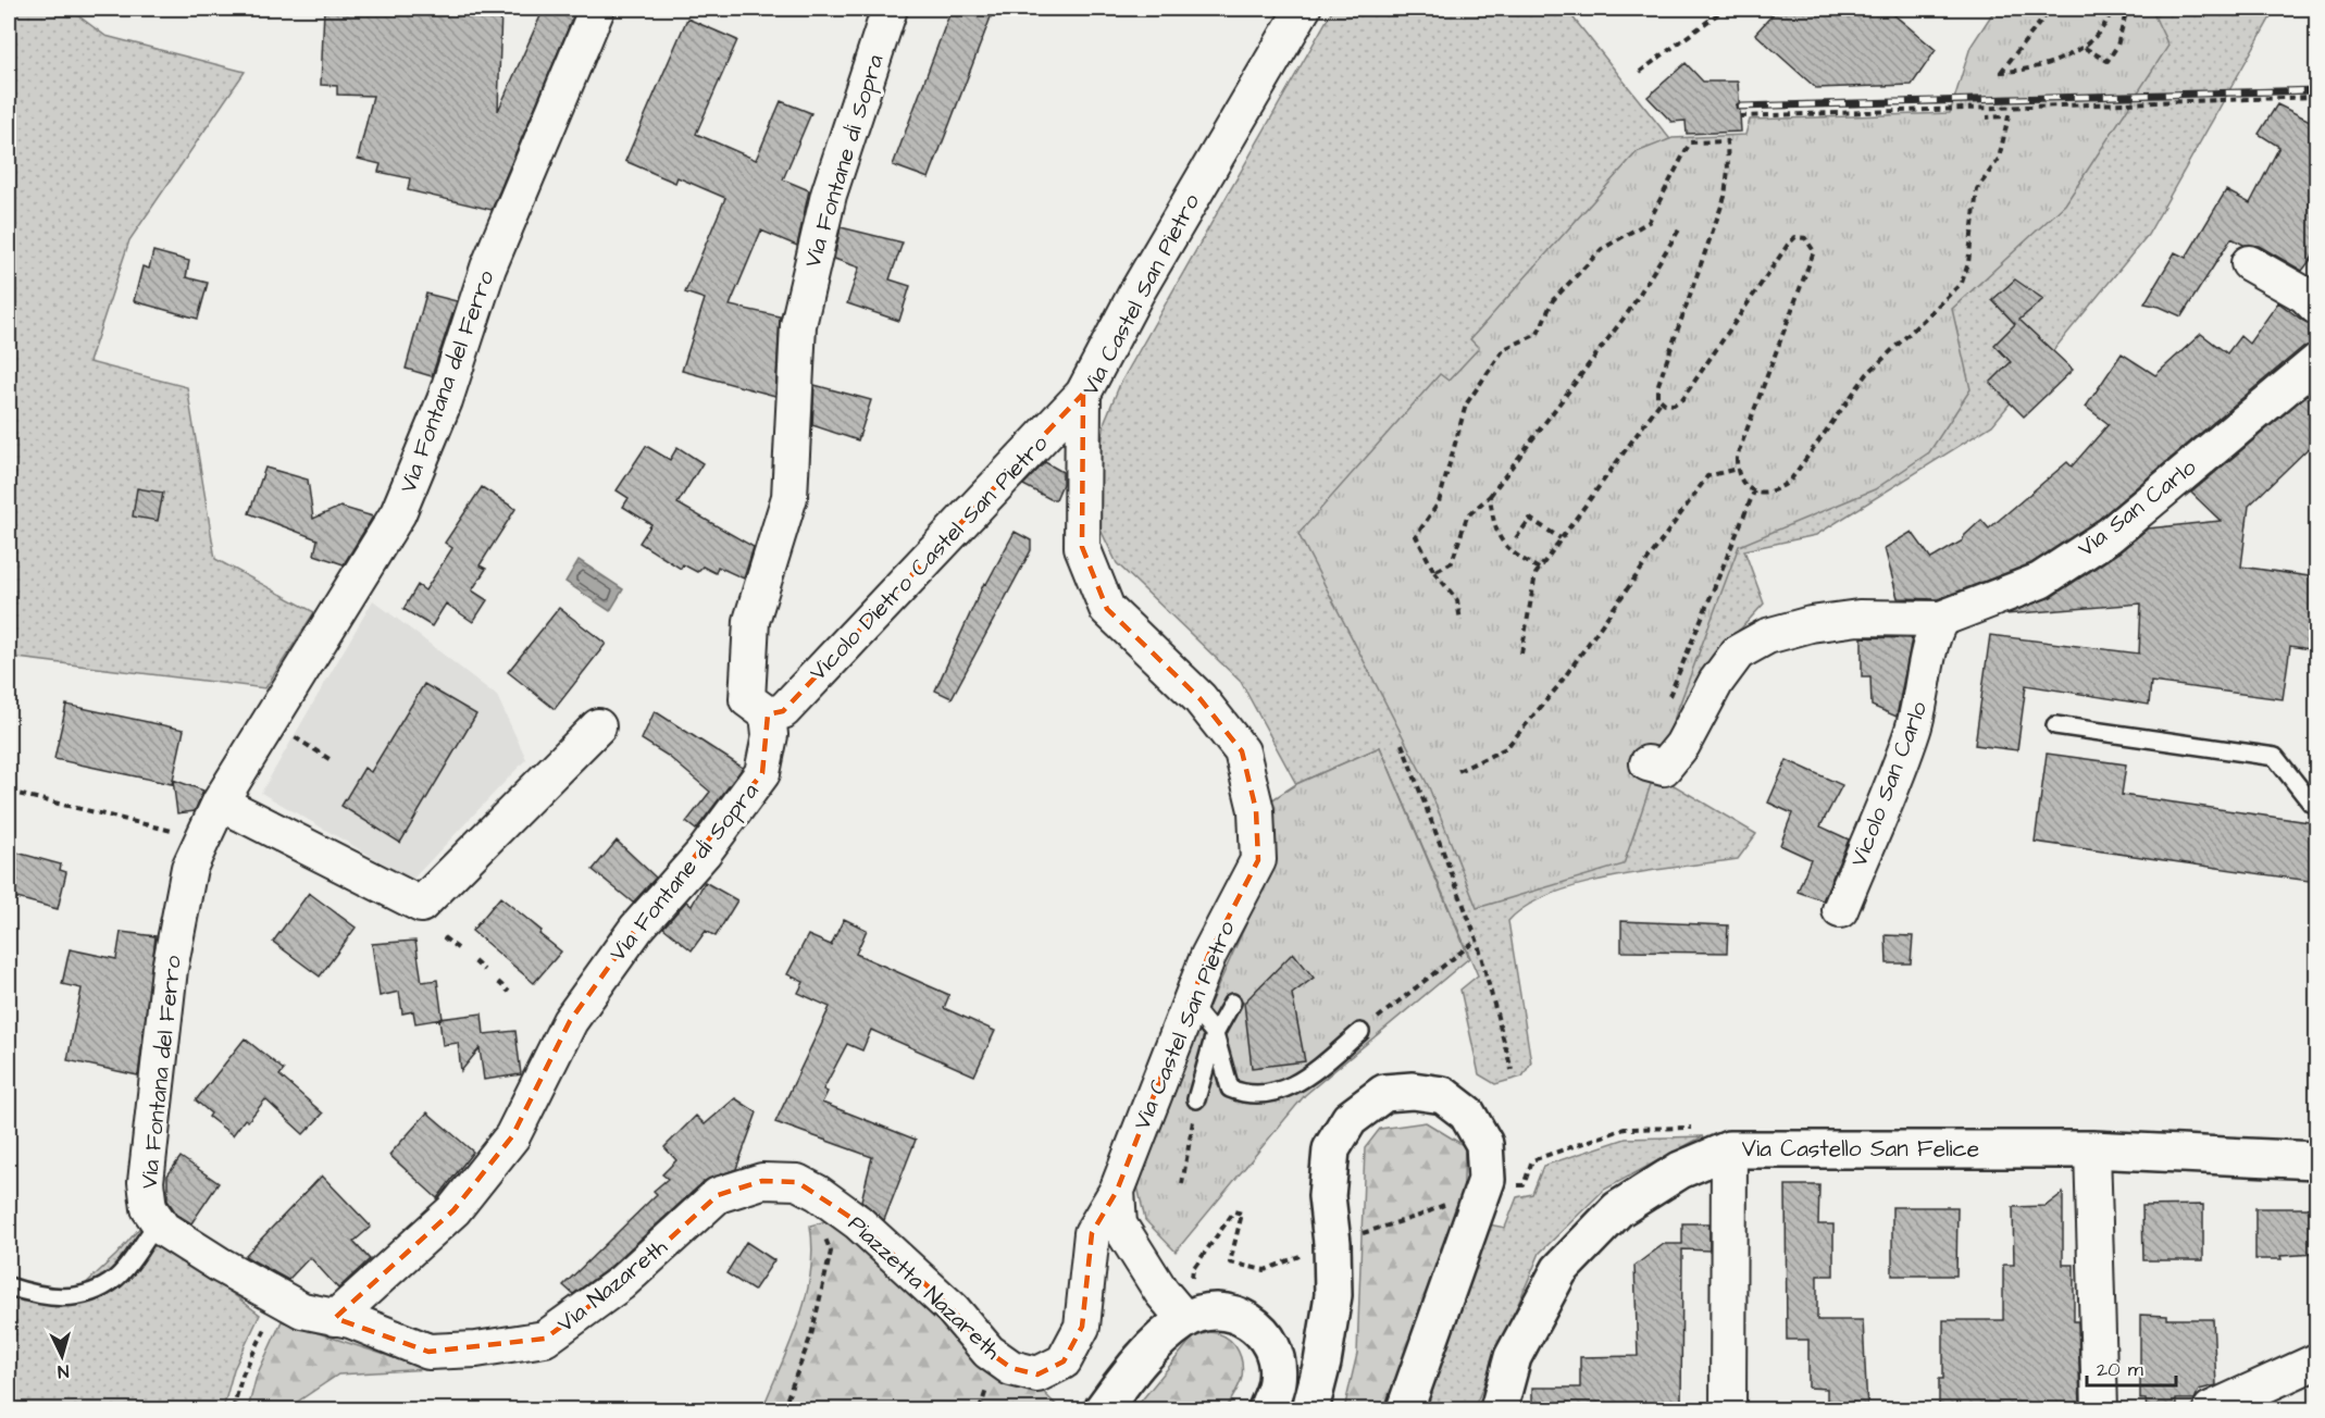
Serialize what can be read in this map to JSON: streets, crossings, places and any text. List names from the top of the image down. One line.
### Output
{"streets":{"street":["Via Fontane di Sopra","Via Castel San Pietro","Via Fontana del Ferro","Via San Carlo","Vicolo Dietro Castel San Pietro","Vicolo San Carlo","Via Castello San Felice","Via Nazareth","Piazzetta Nazareth"]},"crossings":[["Via Fontane di Sopra","Via Fontana del Ferro"],["Via Fontane di Sopra","Vicolo Dietro Castel San Pietro"],["Via Fontane di Sopra","Via Nazareth"],["Via Castel San Pietro","Vicolo Dietro Castel San Pietro"],["Via Castel San Pietro","Piazzetta Nazareth"],["Via Fontana del Ferro","Via Nazareth"],["Via San Carlo","Vicolo San Carlo"],["Via Nazareth","Piazzetta Nazareth"]],"scale_bar":"20 m","north":"bottom"}
